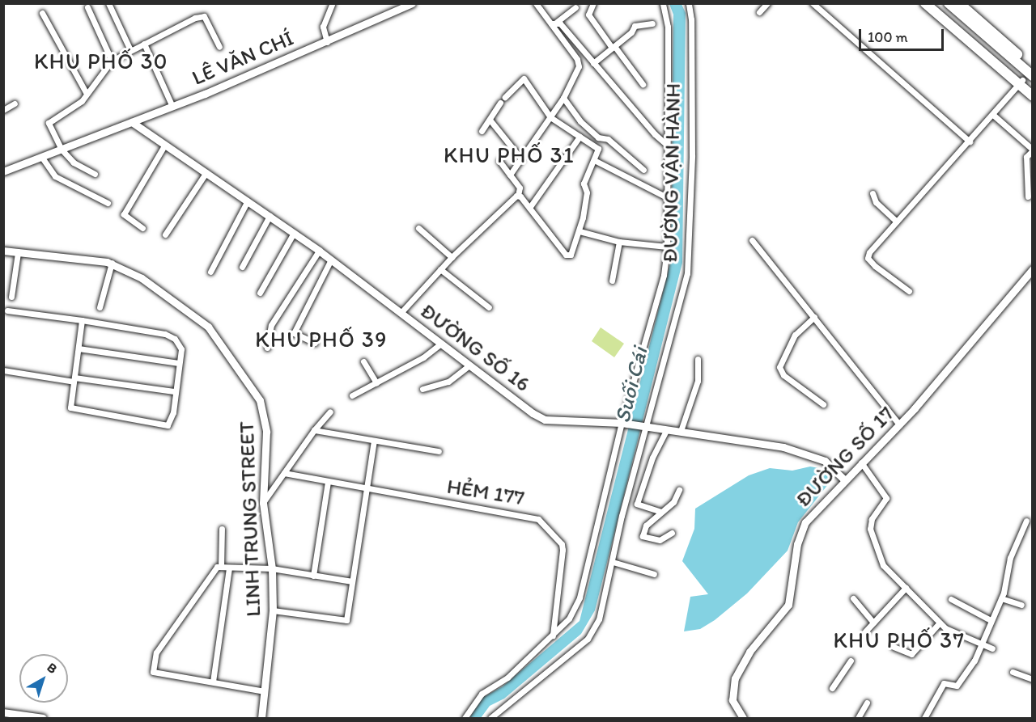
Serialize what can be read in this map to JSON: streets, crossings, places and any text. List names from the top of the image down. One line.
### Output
{"streets":{"street":["LÊ VĂN CHÍ","ĐƯỜNG VẬN HÀNH","ĐƯỜNG SỐ 16","ĐƯỜNG SỐ 17","HẺM 177","LINH TRUNG STREET"]},"crossings":[["LÊ VĂN CHÍ","ĐƯỜNG SỐ 16"],["ĐƯỜNG VẬN HÀNH","ĐƯỜNG SỐ 16"],["ĐƯỜNG VẬN HÀNH","HẺM 177"],["ĐƯỜNG SỐ 16","ĐƯỜNG SỐ 17"]],"districts":["KHU PHỐ 30","KHU PHỐ 31","KHU PHỐ 39","KHU PHỐ 37"],"water":["Suối Cái"],"scale_bar":"100 m","north":"top right"}
